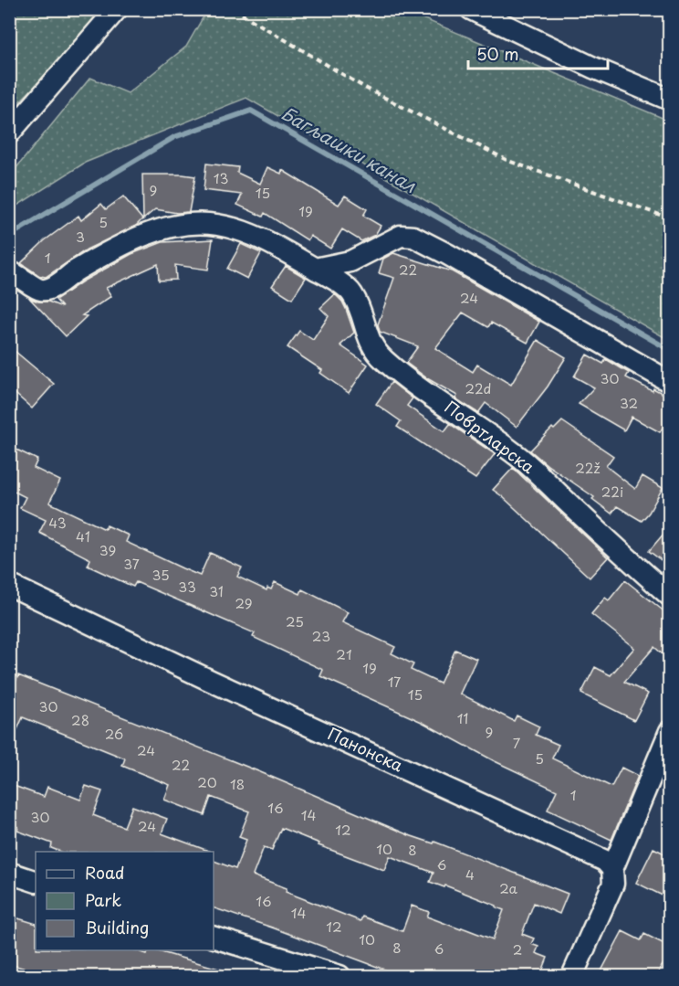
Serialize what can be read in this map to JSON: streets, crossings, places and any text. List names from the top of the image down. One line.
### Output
{"streets":{"street":["Повртларска","Панонска"]},"water":["Багљашки канал"],"house_numbers":["13","9","15","19","5","3","1","22","24","30","22d","32","22ž","22i","43","41","39","37","35","33","31","29","25","23","21","19","17","15","30","11","28","9","26","7","24","5","22","20","18","1","16","14","30","24","12","10","8","6","4","2a","16","14","12","10","8","6","2"],"legend":["Road","Park","Building"],"scale_bar":"50 m"}
